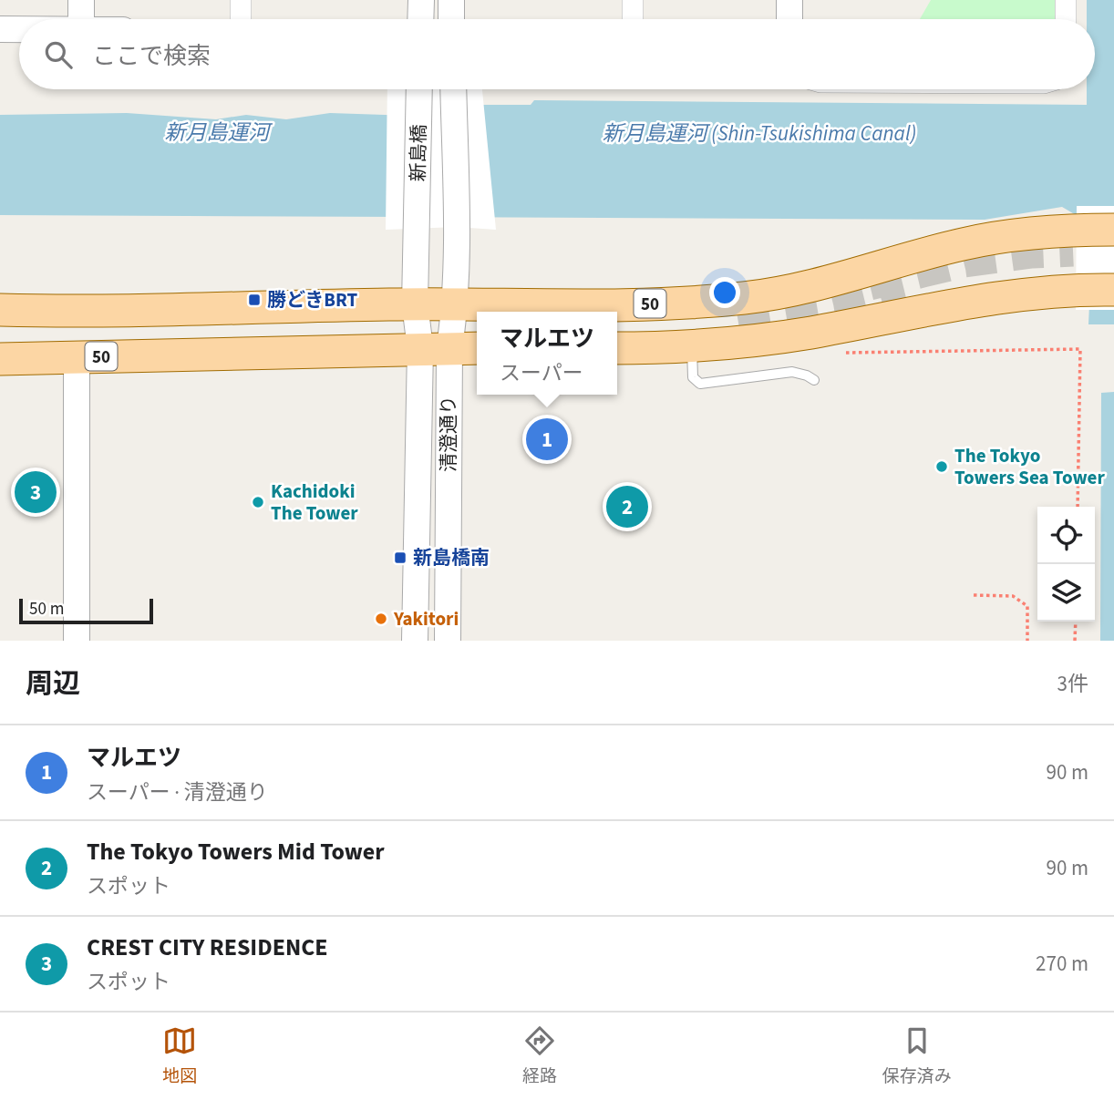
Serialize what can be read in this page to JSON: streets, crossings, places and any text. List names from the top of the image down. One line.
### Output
{"streets":{"main road":["50"],"street":["新島橋","清澄通り"]},"crossings":[["新島橋","清澄通り"],["50","清澄通り"]],"water":["新月島運河","新月島運河 (Shin-Tsukishima Canal)"],"places":{"transit":["勝どきBRT","新島橋南"],"other":["The Tokyo Towers Sea Tower","Kachidoki The Tower","Yakitori"]},"scale_bar":"50 m","page":{"search":"ここで検索","popup":["マルエツ","スーパー"],"pins":["1","3","2"],"scale":"50 m","heading":["周辺","3件"],"list":[{"mark":"1","name":"マルエツ","note":"スーパー · 清澄通り","value":"90 m"},{"mark":"2","name":"The Tokyo Towers Mid Tower","note":"スポット","value":"90 m"},{"mark":"3","name":"CREST CITY RESIDENCE","note":"スポット","value":"270 m"}],"nav":["地図","経路","保存済み"]}}
